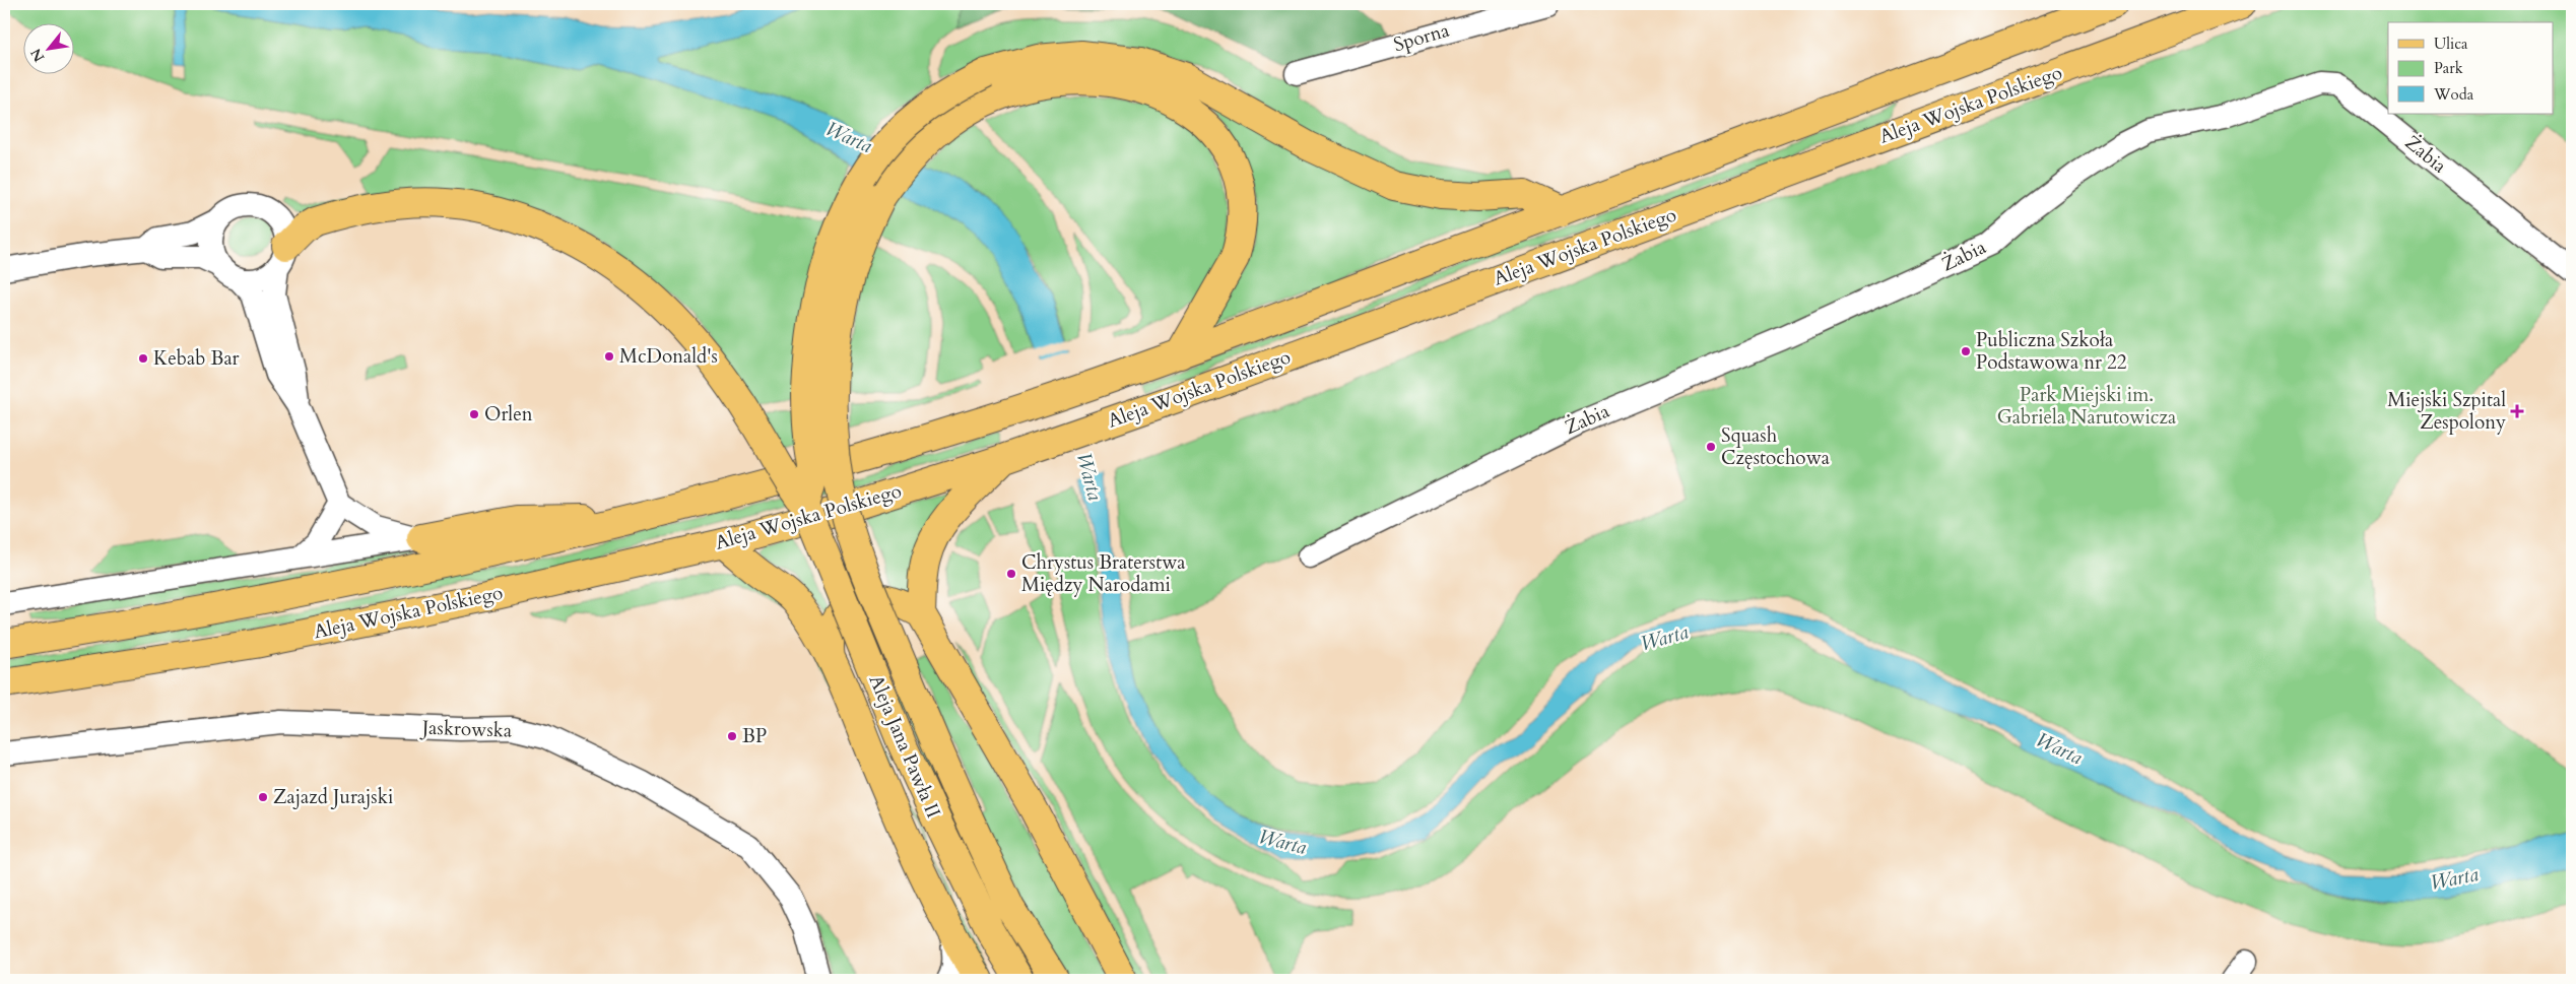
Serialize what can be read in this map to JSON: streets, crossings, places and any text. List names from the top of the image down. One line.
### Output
{"streets":{"main road":["Aleja Wojska Polskiego","Aleja Jana Pawła II"],"street":["Sporna","Żabia","Jaskrowska"]},"water":["Warta"],"parks":["Park Miejski im. Gabriela Narutowicza"],"places":{"other":["Publiczna Szkoła Podstawowa nr 22","McDonald's","Kebab Bar","Orlen","Squash Częstochowa","Chrystus Braterstwa Między Narodami","BP","Zajazd Jurajski"],"health":["Miejski Szpital Zespolony"]},"legend":["Ulica","Park","Woda"],"north":"bottom left"}
